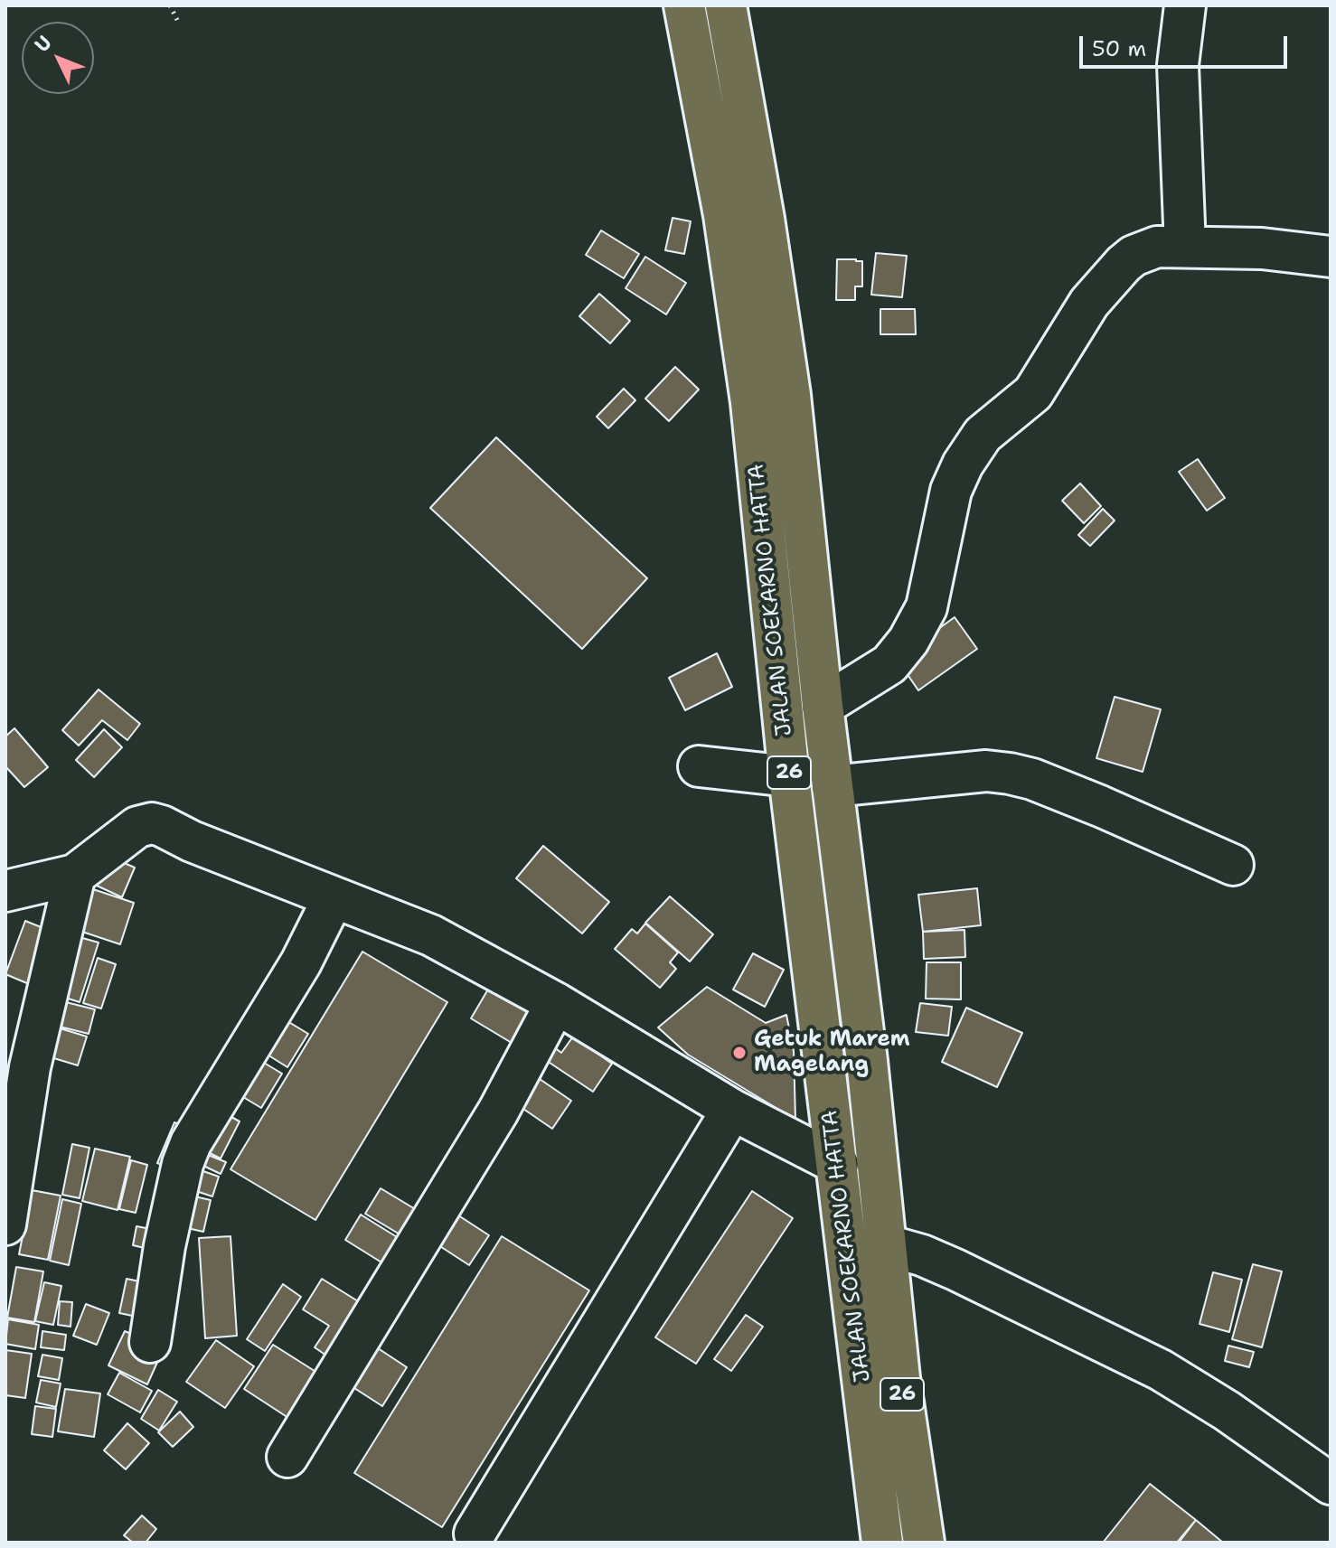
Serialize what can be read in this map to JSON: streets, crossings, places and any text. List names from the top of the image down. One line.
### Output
{"streets":{"highway":["JALAN SOEKARNO HATTA","26"]},"places":["Getuk Marem Magelang"],"scale_bar":"50 m","north":"top left"}
